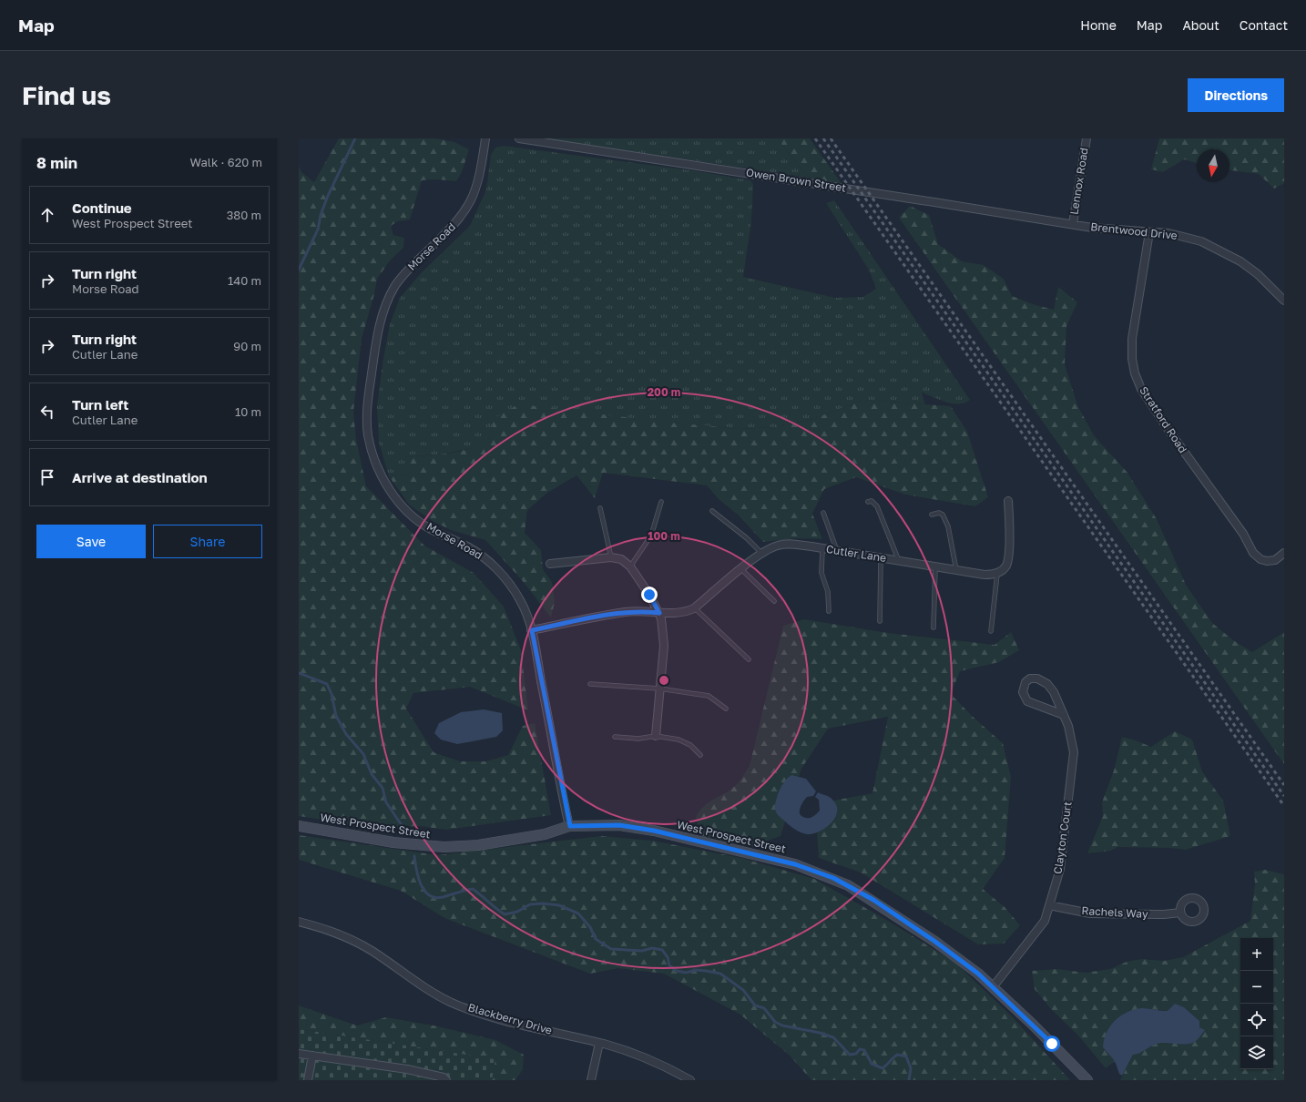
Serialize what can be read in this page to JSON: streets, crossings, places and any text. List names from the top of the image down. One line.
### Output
{"streets":{"street":["Owen Brown Street","Lennox Road","Brentwood Drive","Morse Road","Stratford Road","Cutler Lane","West Prospect Street","Clayton Court","Rachels Way","Blackberry Drive"]},"crossings":[["Owen Brown Street","Lennox Road"],["Owen Brown Street","Brentwood Drive"],["Lennox Road","Brentwood Drive"],["Brentwood Drive","Stratford Road"],["Morse Road","Cutler Lane"],["Morse Road","West Prospect Street"],["West Prospect Street","Clayton Court"],["Clayton Court","Rachels Way"]],"north":"bottom","page":{"header":"Map","nav":["Home","Map","About","Contact"],"buttons":["Directions",["Save","Share"]],"title":"Find us","heading":["8 min","Walk · 620 m"],"list":[["Continue","West Prospect Street","380 m"],["Turn right","Morse Road","140 m"],["Turn right","Cutler Lane","90 m"],["Turn left","Cutler Lane","10 m"],"Arrive at destination"],"map_buttons":["+","−"]},"rings":["200 m","100 m"]}
